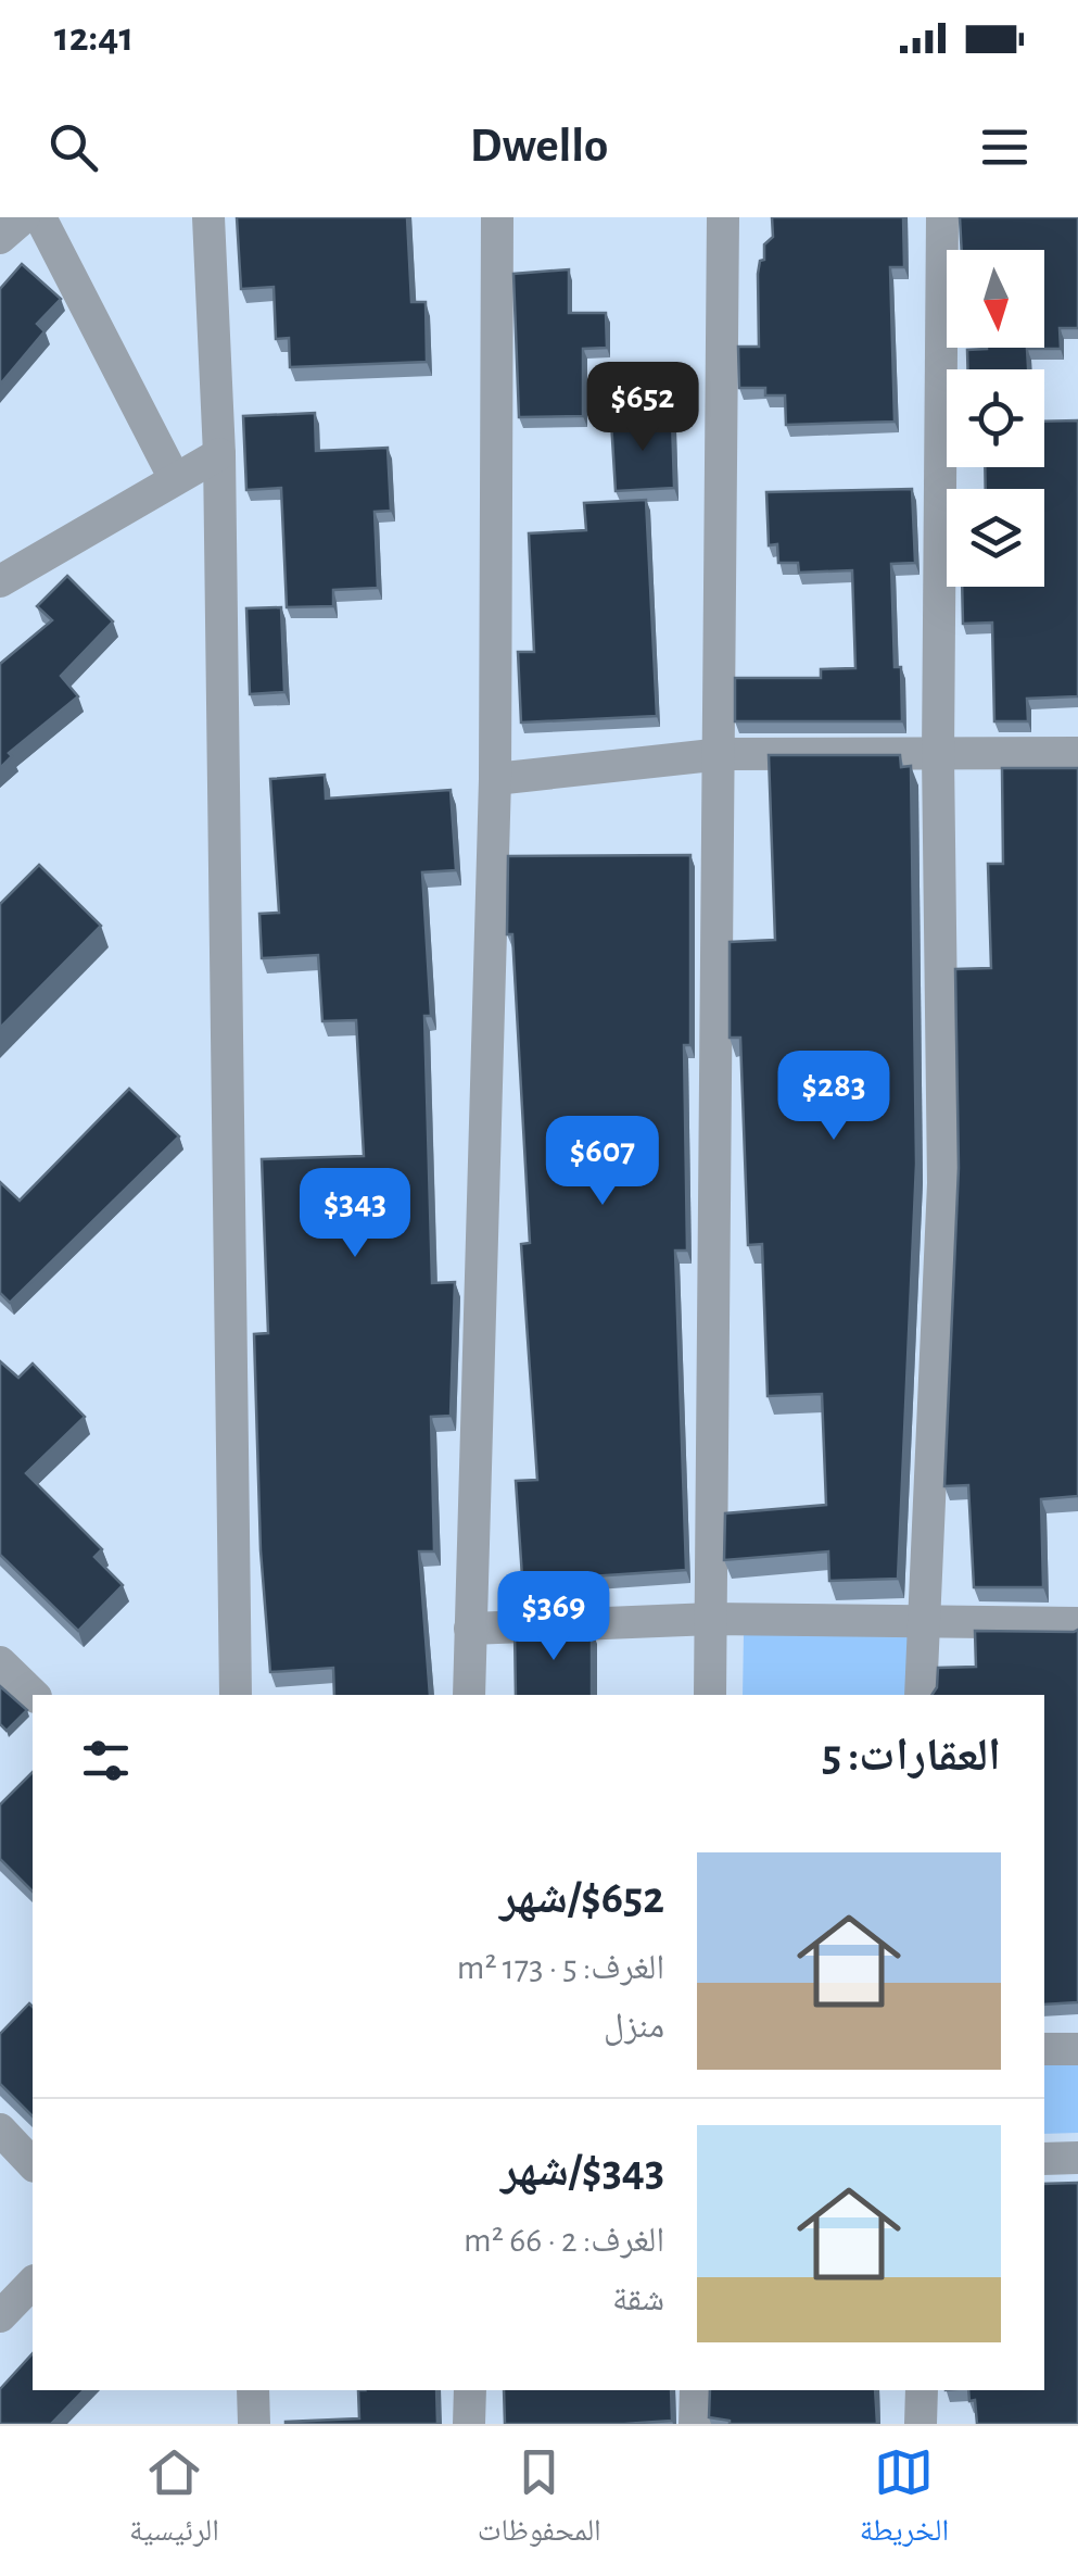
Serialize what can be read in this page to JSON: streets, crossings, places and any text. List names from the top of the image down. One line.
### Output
{"north":"bottom","page":{"status":"12:41","header":"Dwello","price":["$652","$283","$607","$343","$369"],"heading":"العقارات: 5","list":[{"name":"$652/شهر","note":"الغرف: 5 · 173 m² · منزل"},{"name":"$343/شهر","note":"الغرف: 2 · 66 m² · شقة"}],"tabs":["الخريطة","المحفوظات","الرئيسية"]}}
